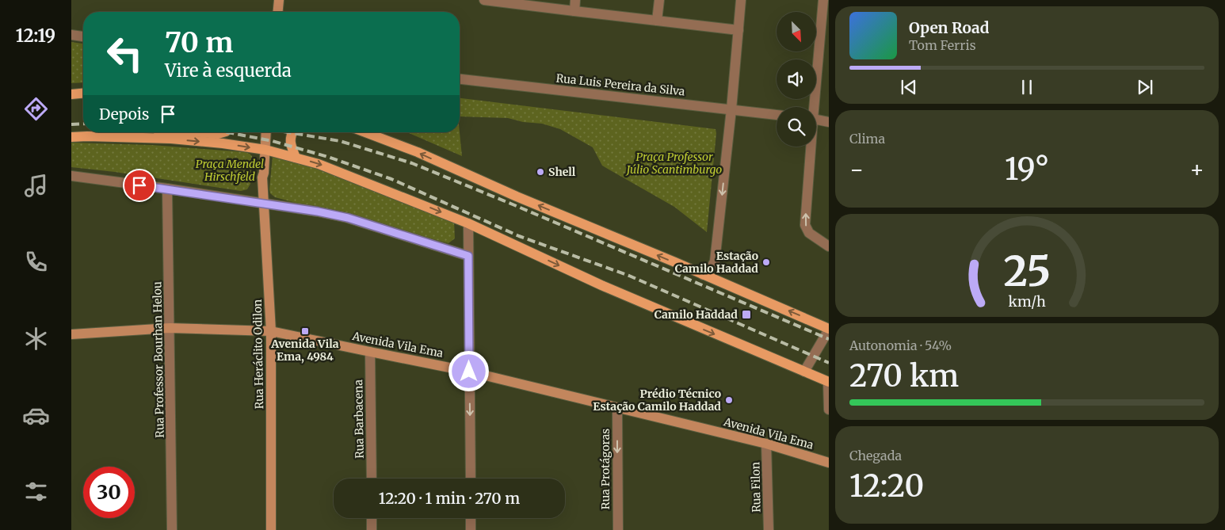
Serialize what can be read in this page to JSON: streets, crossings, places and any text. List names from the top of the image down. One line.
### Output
{"streets":{"main road":["Avenida Vila Ema","Rua Heráclito Odilon"],"street":["Rua Luis Pereira da Silva","Rua Professor Bourhan Helou","Rua Barbacena","Rua Protágoras","Rua Filon"]},"crossings":[["Avenida Vila Ema","Rua Heráclito Odilon"],["Avenida Vila Ema","Rua Professor Bourhan Helou"],["Avenida Vila Ema","Rua Barbacena"],["Avenida Vila Ema","Rua Protágoras"],["Avenida Vila Ema","Rua Filon"]],"one_way":["Rua Protágoras"],"parks":["Praça Professor Júlio Scantimburgo","Praça Mendel Hirschfeld"],"places":{"other":["Shell","Estação Camilo Haddad","Prédio Técnico Estação Camilo Haddad"],"transit":["Camilo Haddad","Avenida Vila Ema, 4984"]},"north":"bottom right","page":{"tabs":"12:19","turn":["70 m","Vire à esquerda"],"song":["Open Road","Tom Ferris"],"then":"Depois","tile":["Clima",["Autonomia · 54%","270 km"],["Chegada","12:20"]],"heat":["−","19°","+"],"limit":"30","trip":"12:20 · 1 min · 270 m","gauge":["25","km/h"]}}
